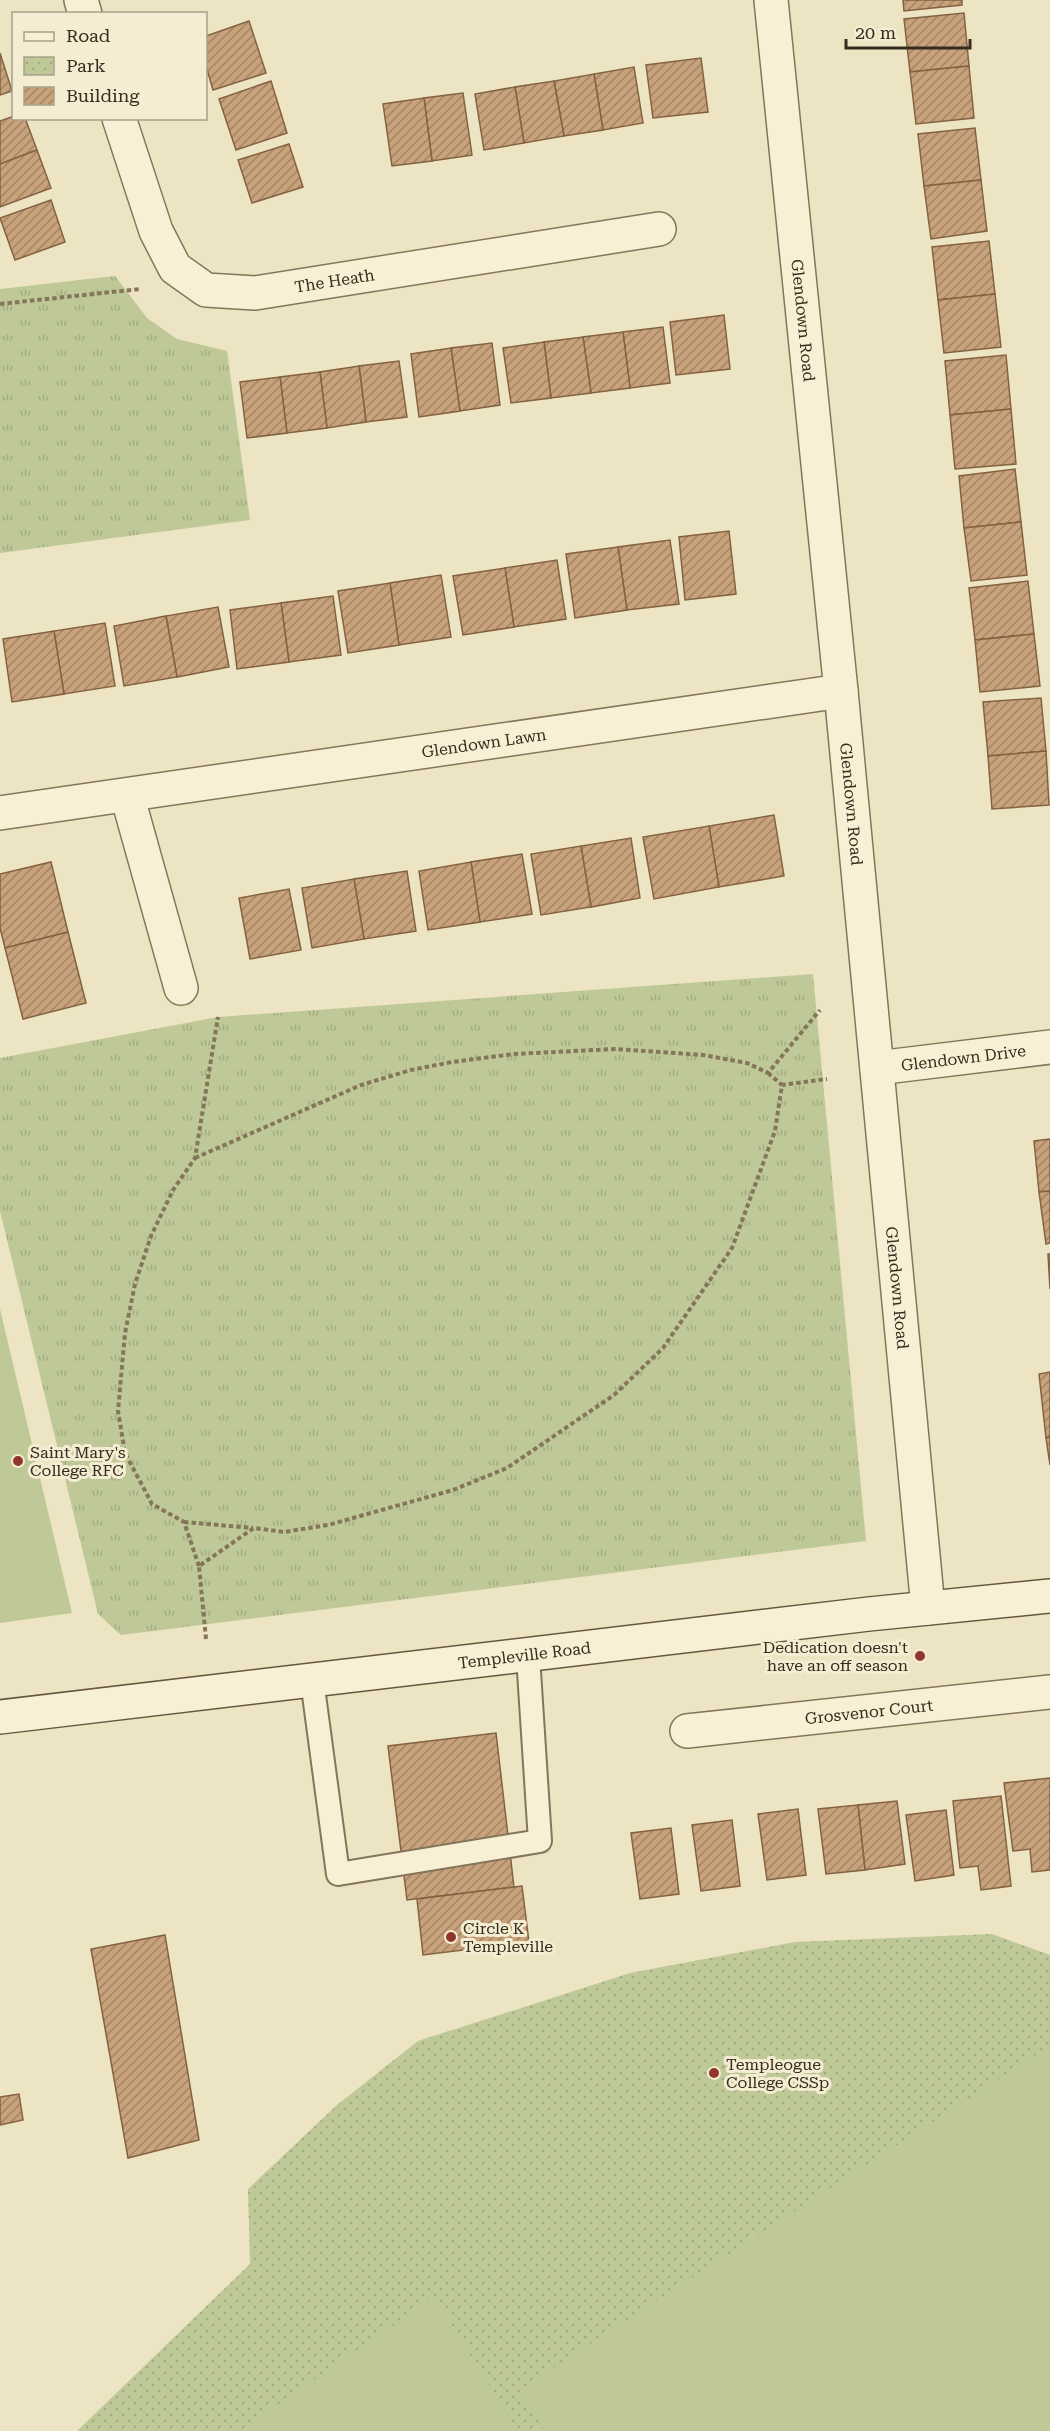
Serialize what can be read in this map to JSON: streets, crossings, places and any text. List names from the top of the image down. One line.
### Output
{"streets":{"street":["The Heath","Glendown Road","Glendown Lawn","Glendown Drive","Templeville Road","Grosvenor Court"]},"crossings":[["Glendown Road","Glendown Lawn"],["Glendown Road","Glendown Drive"],["Glendown Road","Templeville Road"]],"places":["Saint Mary's College RFC","Dedication doesn't have an off season","Circle K Templeville","Templeogue College CSSp"],"legend":["Road","Park","Building"],"scale_bar":"20 m"}
